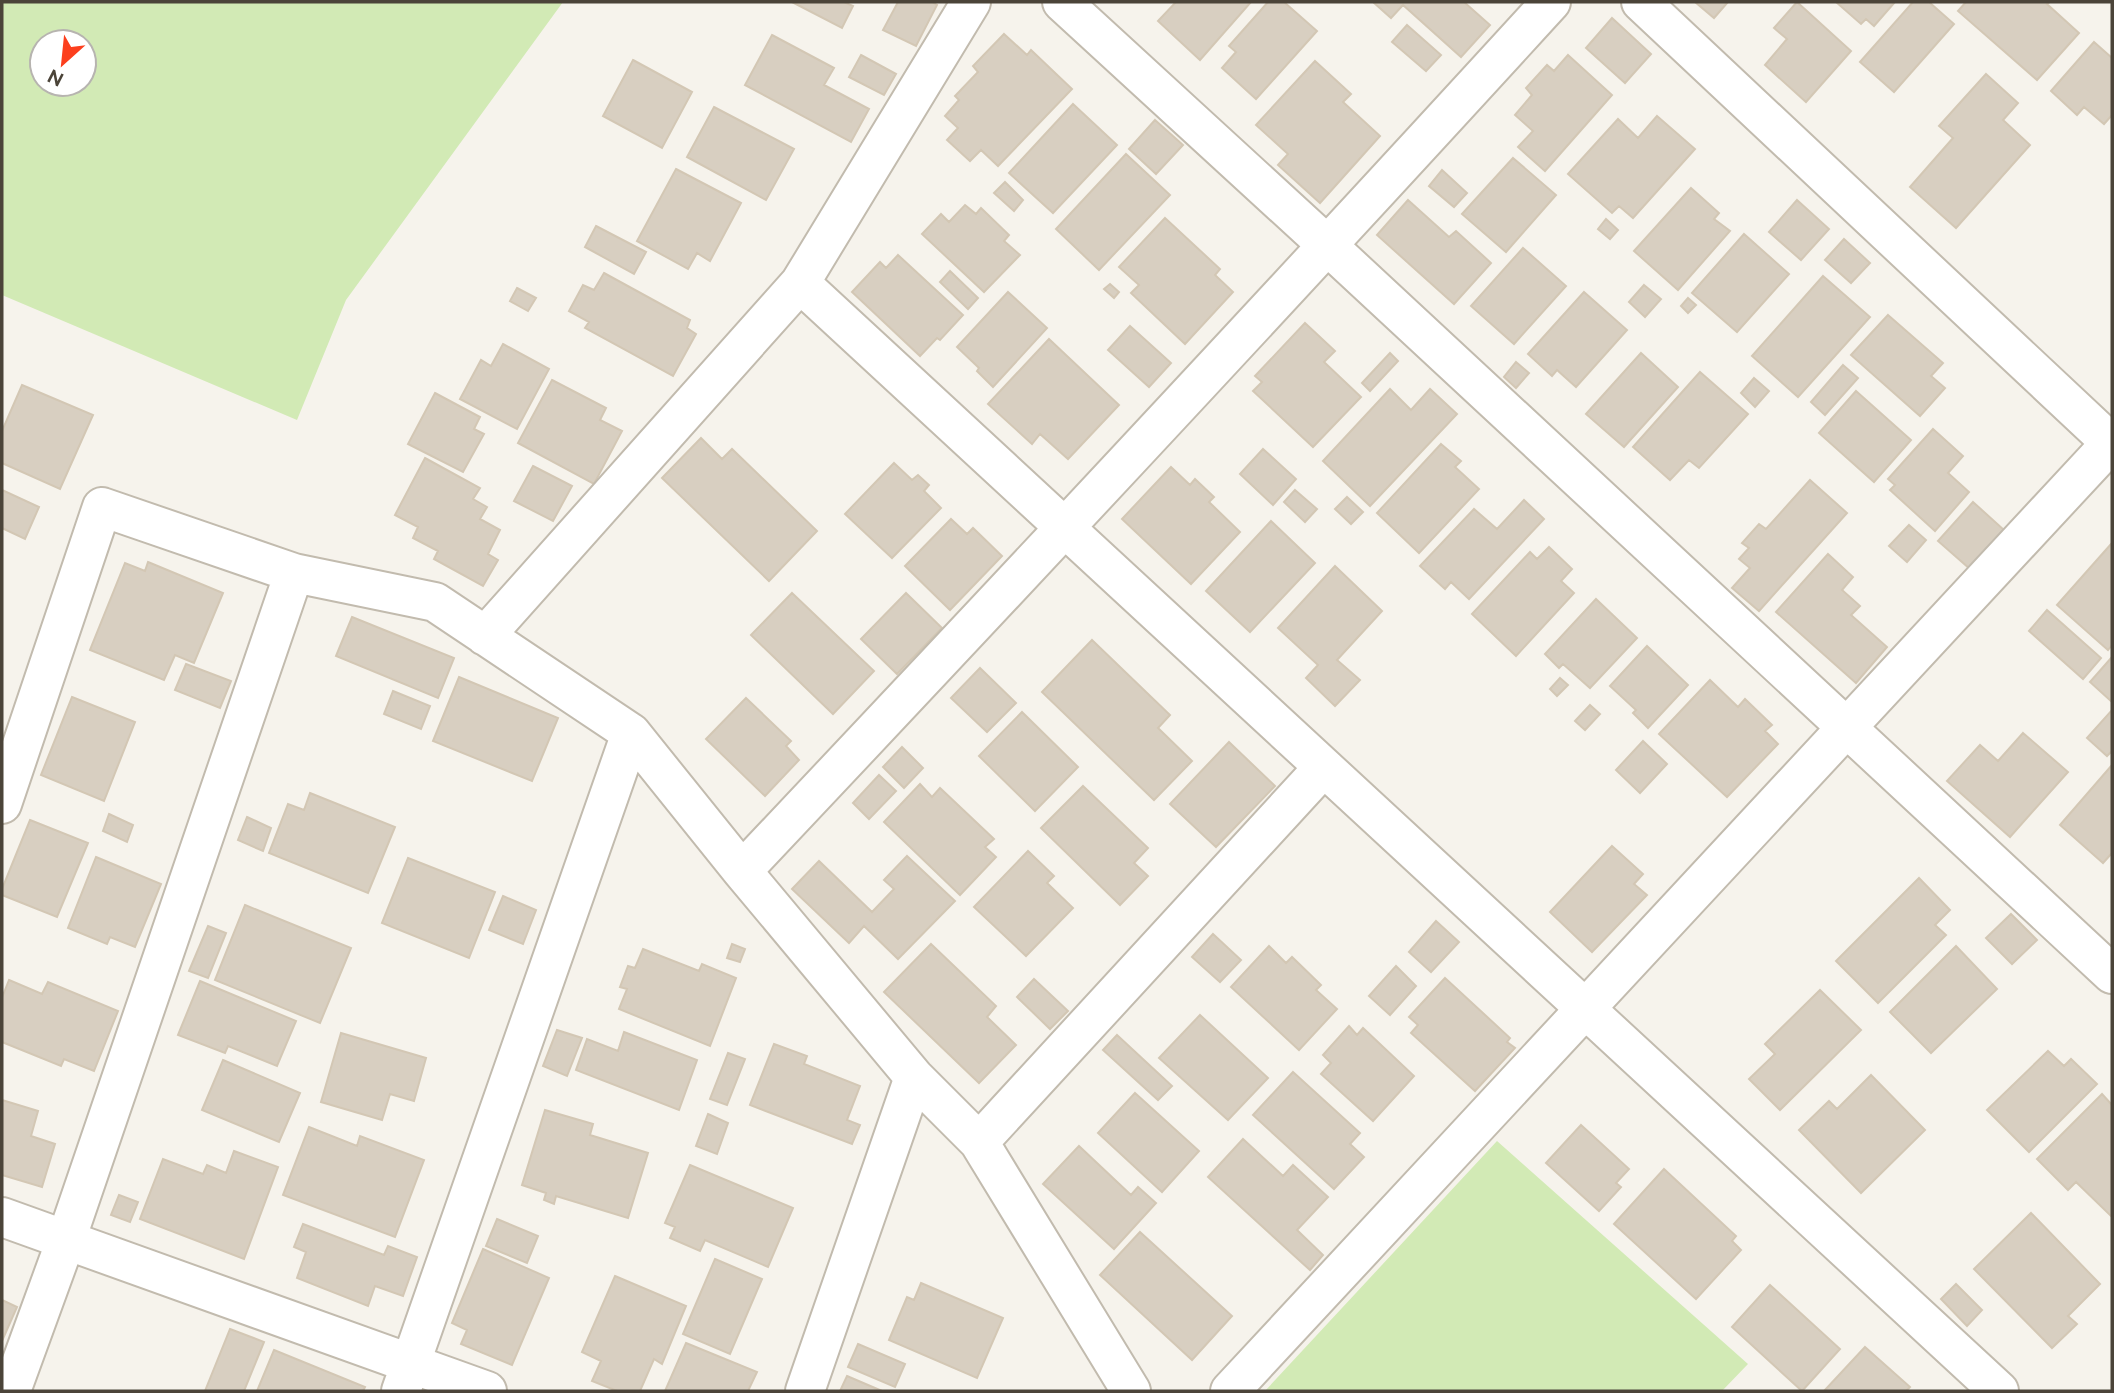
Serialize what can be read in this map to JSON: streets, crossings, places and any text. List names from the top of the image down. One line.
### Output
{"north":"bottom left"}
